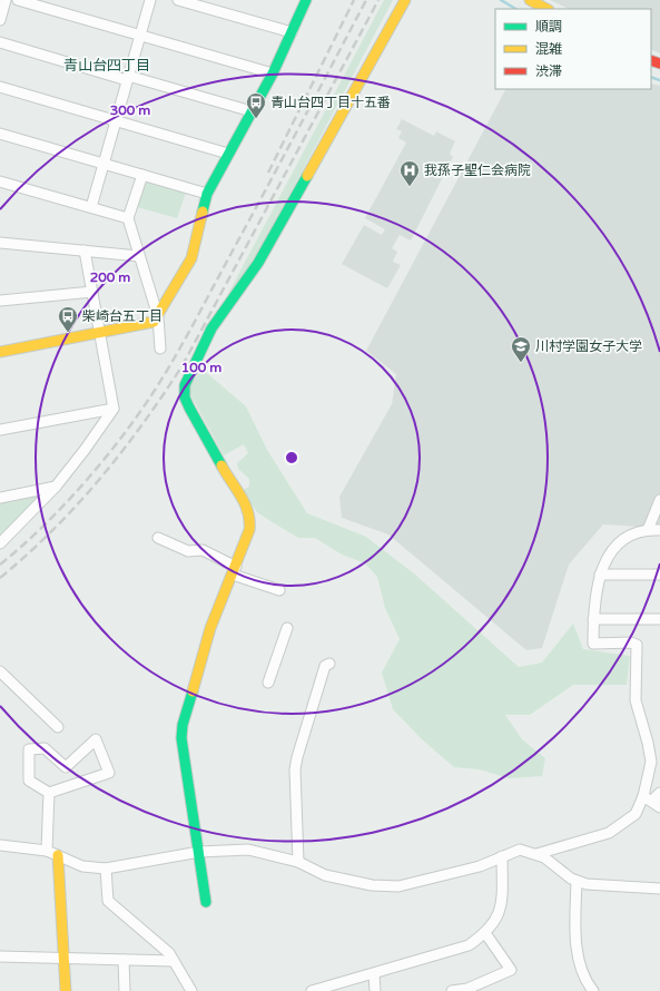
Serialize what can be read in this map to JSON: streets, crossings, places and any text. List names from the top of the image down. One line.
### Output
{"districts":["青山台四丁目"],"places":{"bus stop":["青山台四丁目十五番","柴崎台五丁目"],"hospital":["我孫子聖仁会病院"],"school or university":["川村学園女子大学"]},"legend":["順調","混雑","渋滞"],"rings":["300 m","200 m","100 m"]}
